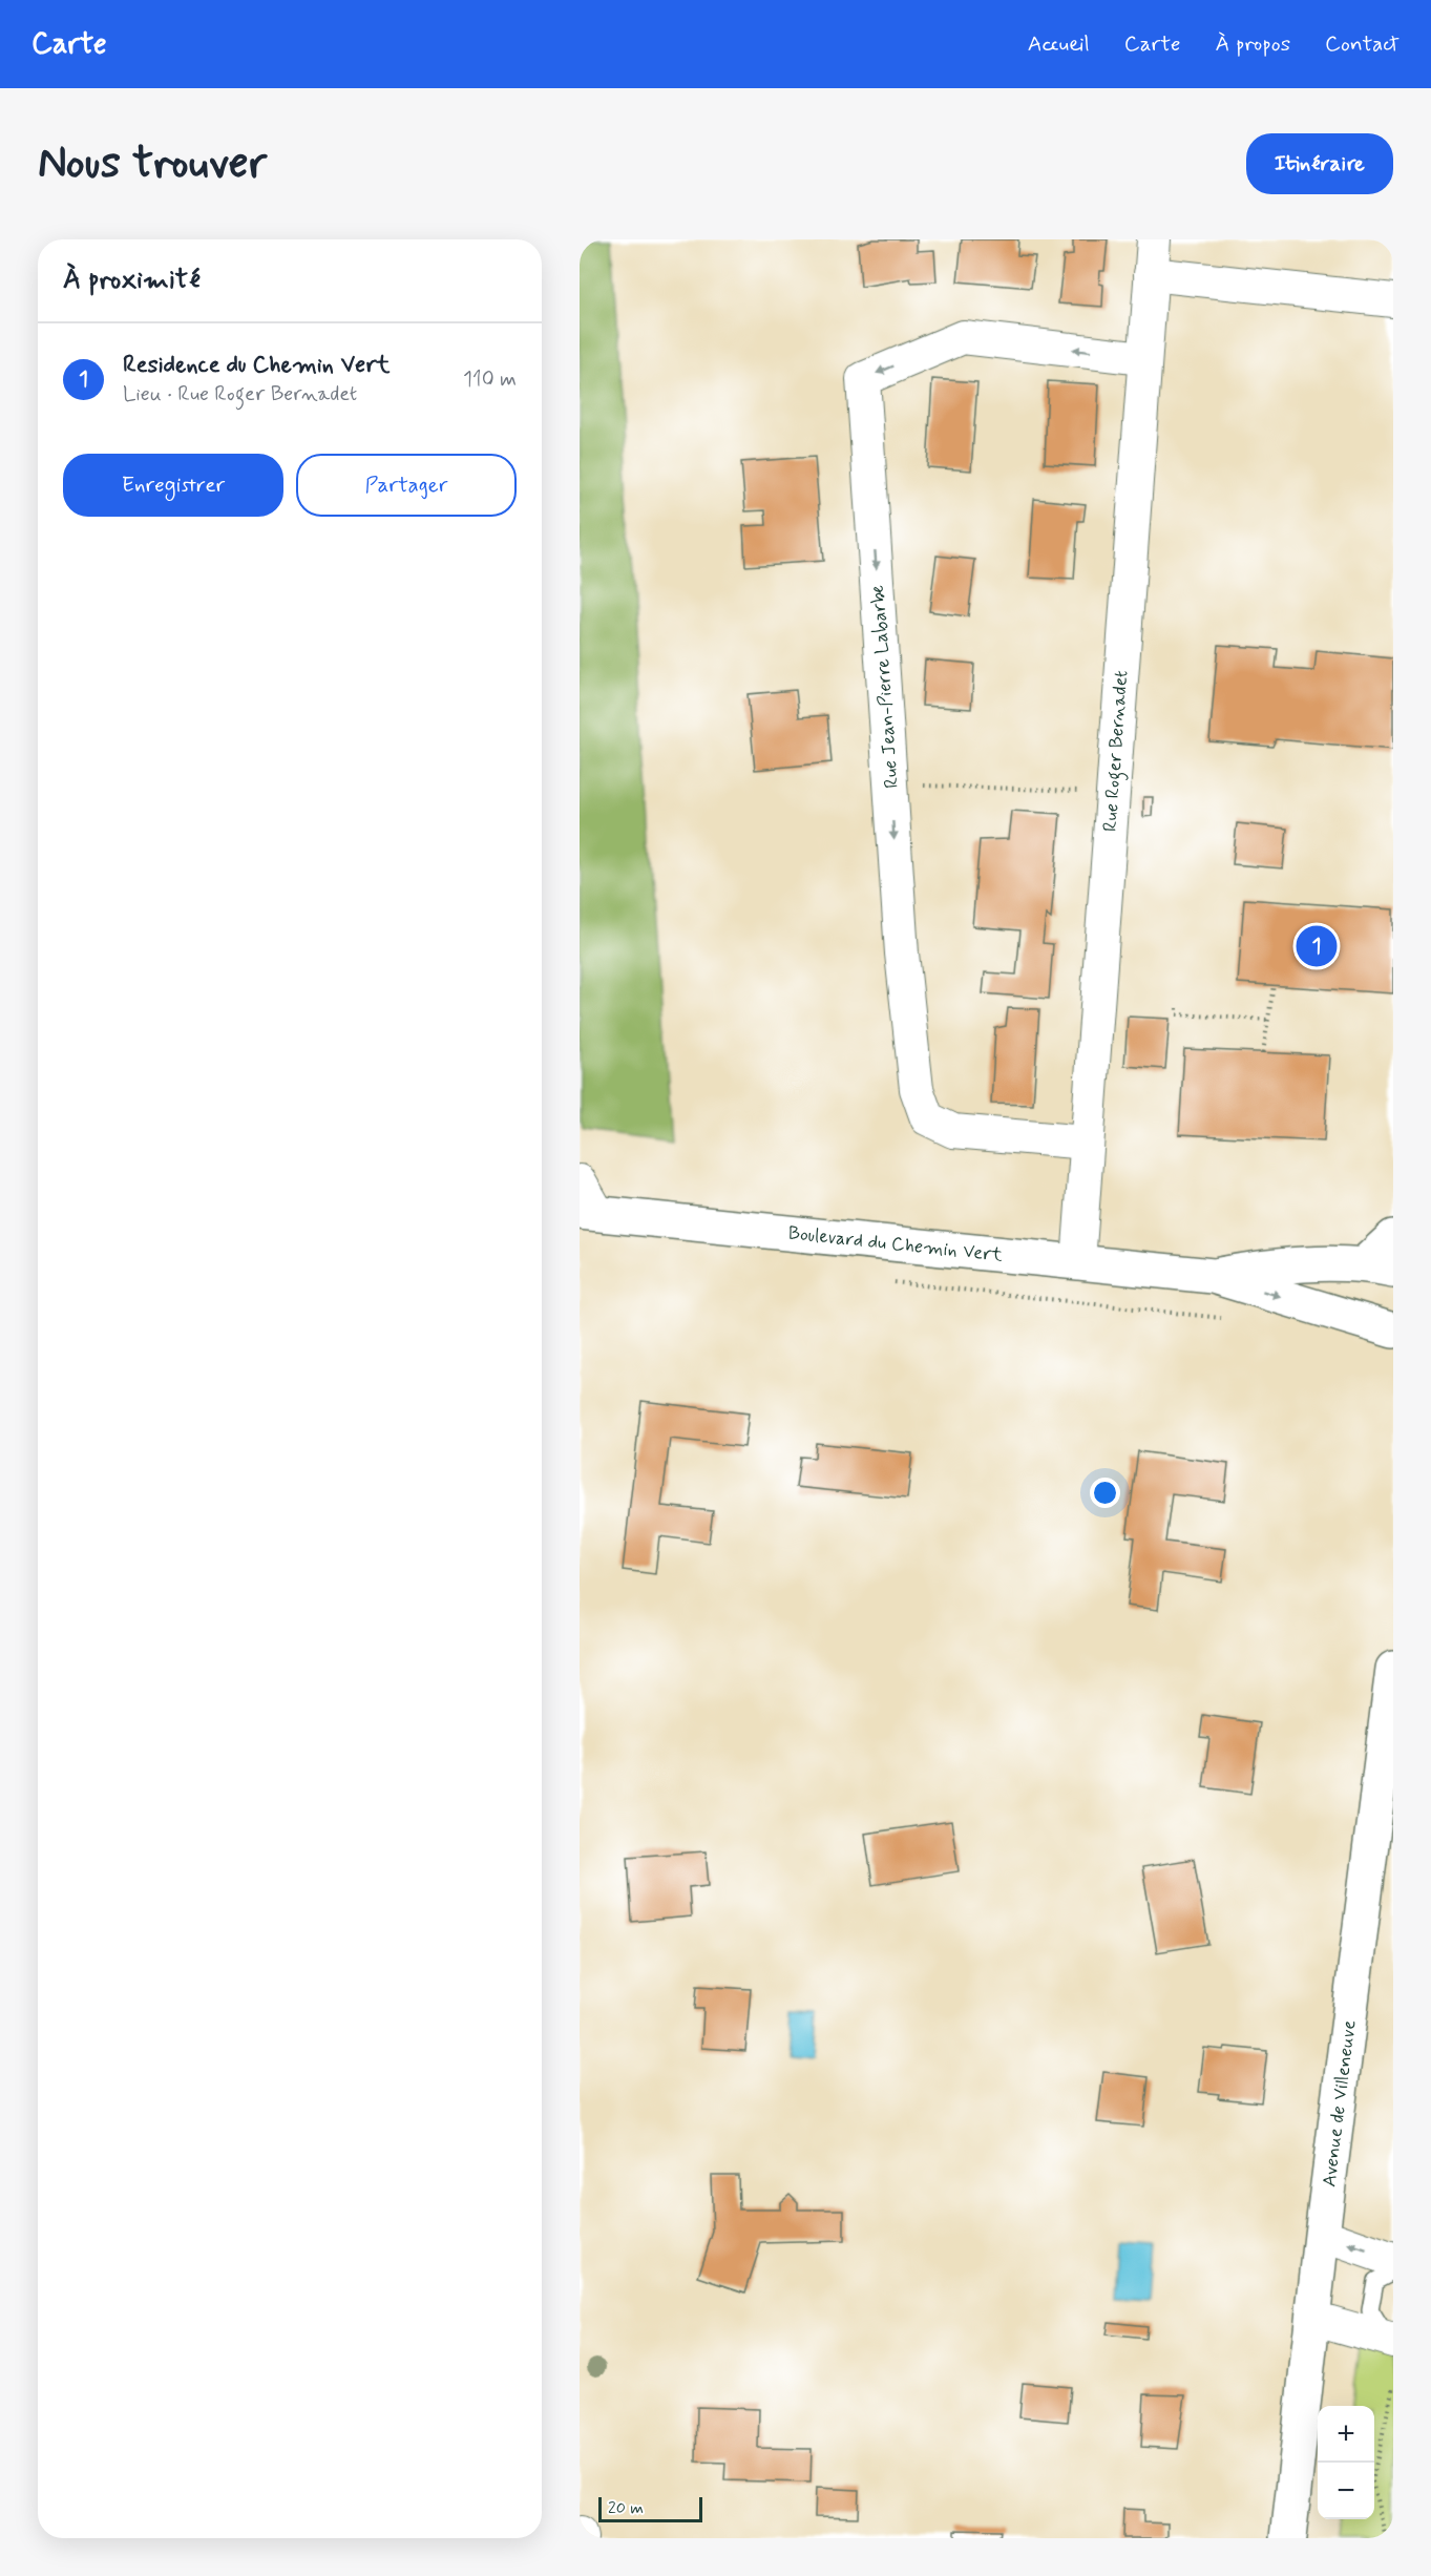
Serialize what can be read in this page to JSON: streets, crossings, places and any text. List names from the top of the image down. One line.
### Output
{"streets":{"street":["Rue Jean-Pierre Labarbe","Rue Roger Bernadet","Boulevard du Chemin Vert","Avenue de Villeneuve"]},"crossings":[["Rue Jean-Pierre Labarbe","Rue Roger Bernadet"],["Rue Roger Bernadet","Boulevard du Chemin Vert"]],"scale_bar":"20 m","page":{"header":"Carte","nav":["Accueil","Carte","À propos","Contact"],"buttons":["Itinéraire",["Enregistrer","Partager"]],"title":"Nous trouver","heading":"À proximité","list":[{"mark":"1","name":"Residence du Chemin Vert","note":"Lieu · Rue Roger Bernadet","value":"110 m"}],"pins":"1","map_buttons":["+","−"],"scale":"20 m"}}
